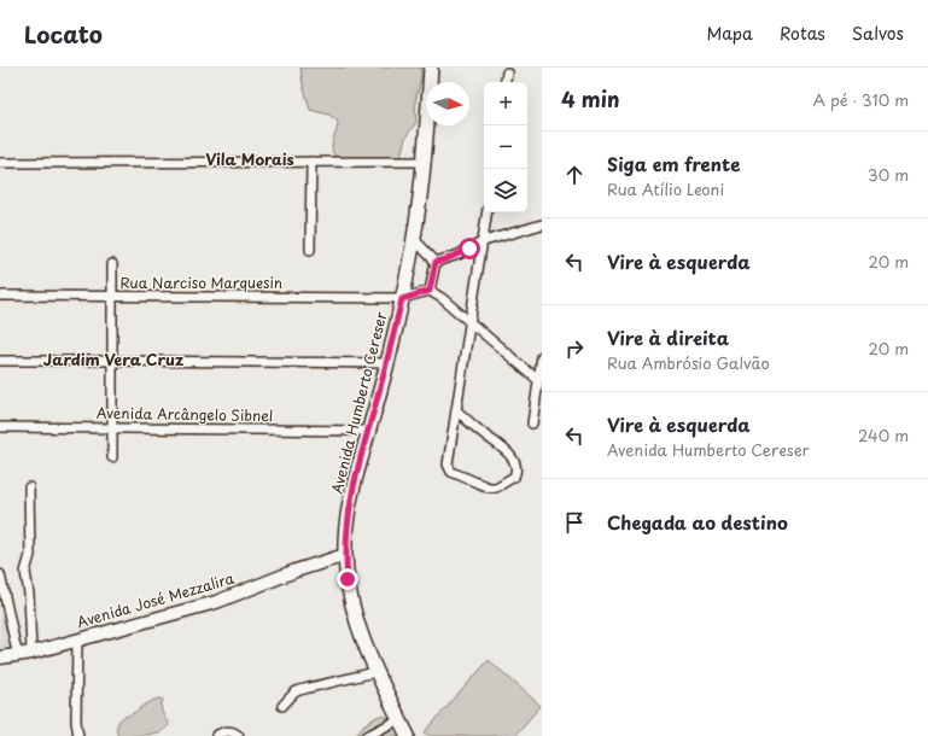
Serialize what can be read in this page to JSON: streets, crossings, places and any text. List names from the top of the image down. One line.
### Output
{"streets":{"main road":["Avenida Humberto Cereser","Avenida José Mezzalira"],"street":["Rua Narciso Marquesin","Avenida Arcângelo Sibnel"]},"crossings":[["Rua Narciso Marquesin","Avenida Humberto Cereser"],["Avenida Humberto Cereser","Avenida Arcângelo Sibnel"],["Avenida Humberto Cereser","Avenida José Mezzalira"]],"districts":["Vila Morais","Jardim Vera Cruz"],"north":"right","page":{"header":"Locato","nav":["Mapa","Rotas","Salvos"],"heading":["4 min","A pé · 310 m"],"map_buttons":["+","−"],"list":[["Siga em frente","Rua Atílio Leoni","30 m"],["Vire à esquerda","20 m"],["Vire à direita","Rua Ambrósio Galvão","20 m"],["Vire à esquerda","Avenida Humberto Cereser","240 m"],"Chegada ao destino"]}}
